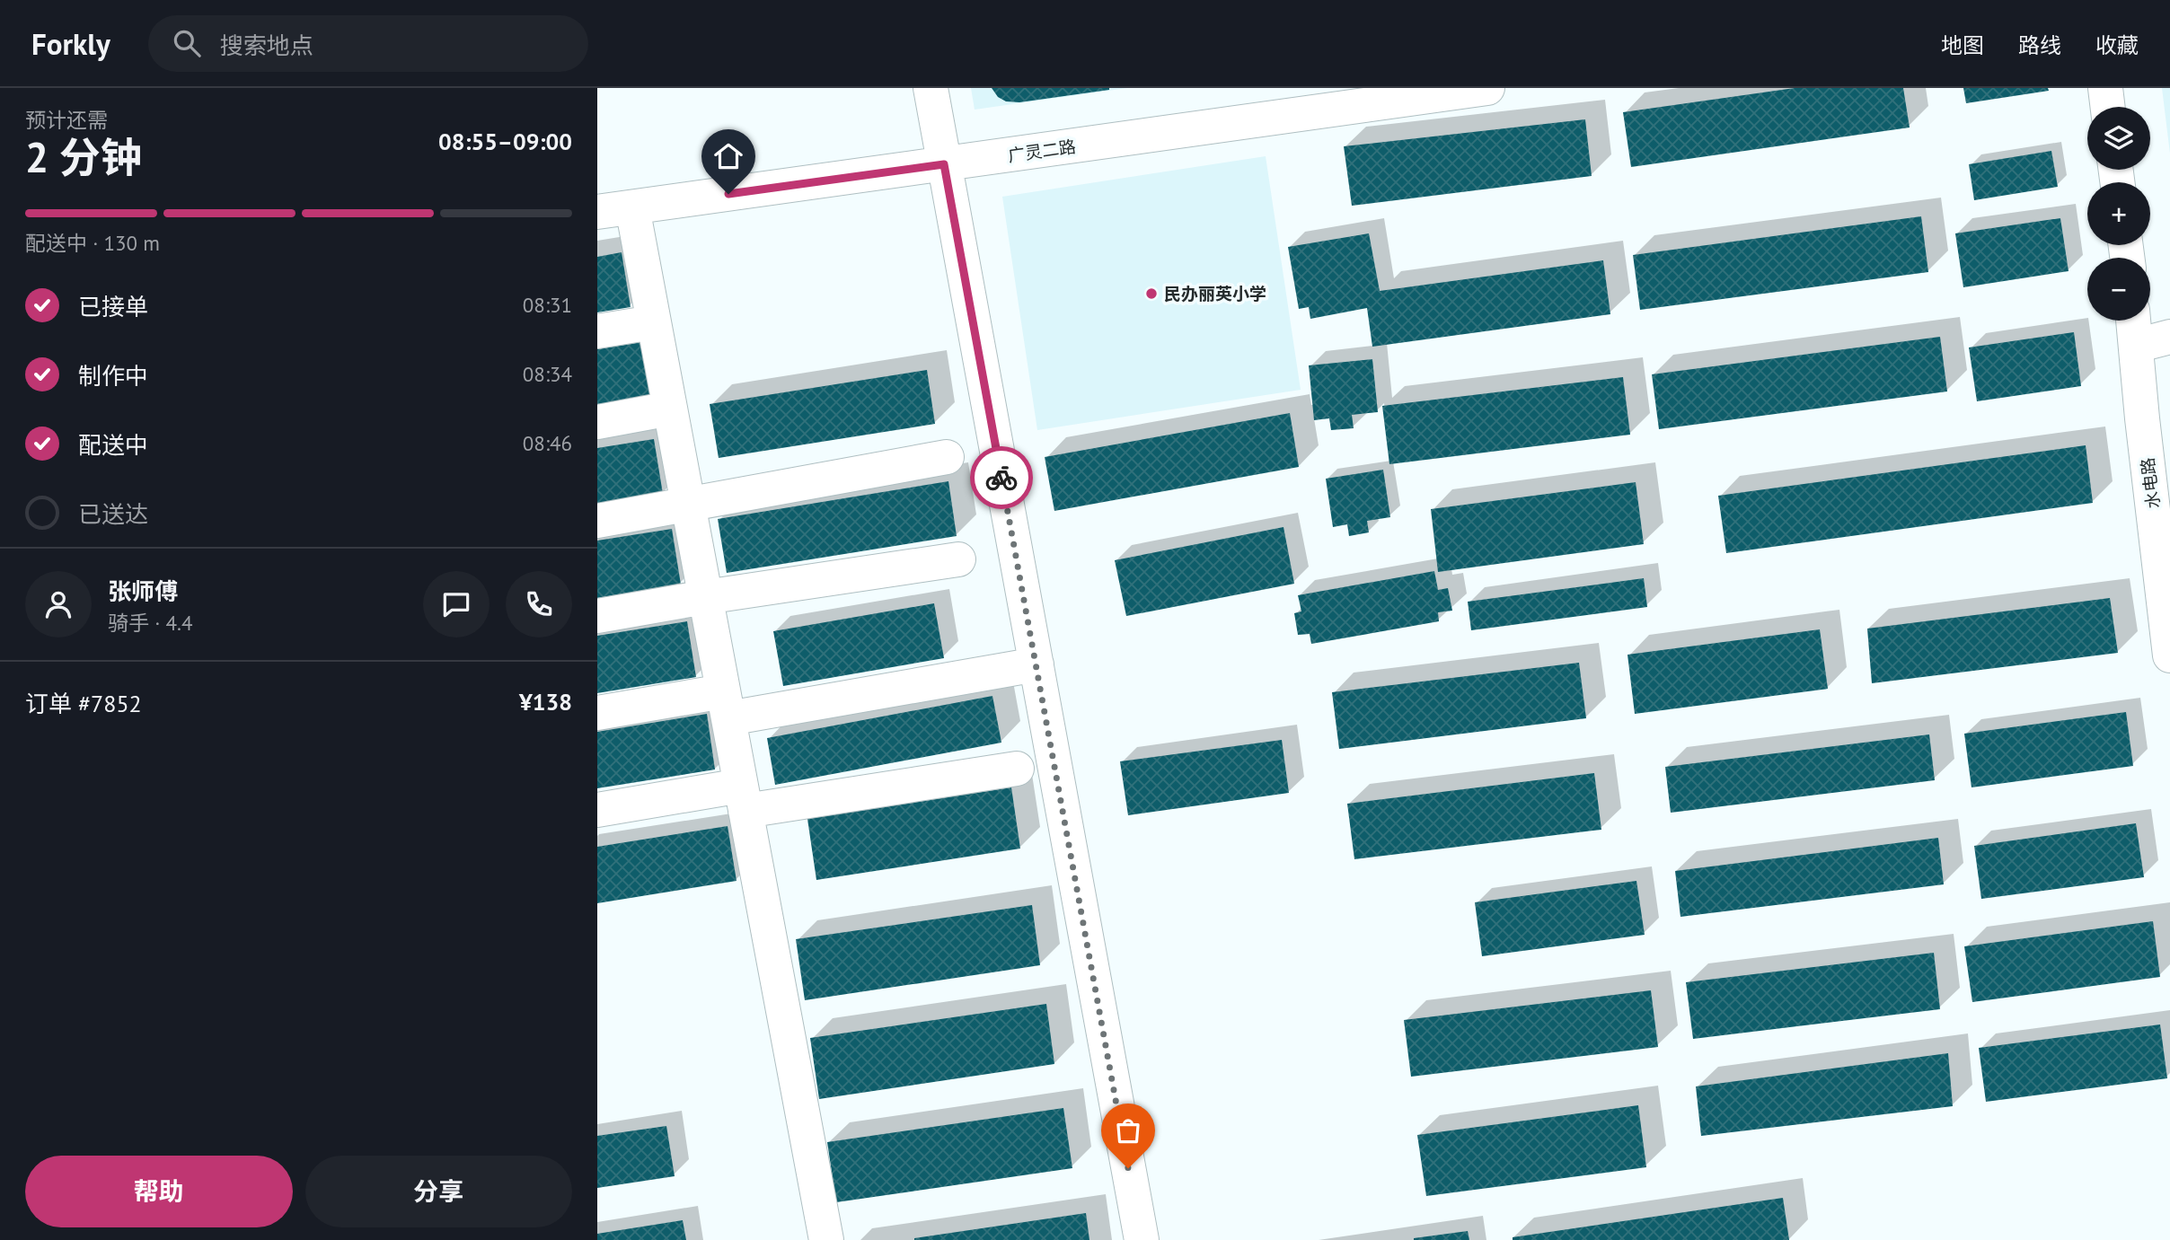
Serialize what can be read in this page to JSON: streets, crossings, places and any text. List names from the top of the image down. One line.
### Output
{"streets":{"street":["广灵二路","水电路"]},"places":["民办丽英小学"],"page":{"header":"Forkly","search":"搜索地点","nav":["地图","路线","收藏"],"heading":["2 分钟","预计还需","08:55–09:00"],"panel":["张师傅","骑手 · 4.4","订单 #7852","¥138"],"map_buttons":["+","−"],"bar":"配送中 · 130 m","list":[["已接单","08:31"],["制作中","08:34"],["配送中","08:46"],"已送达"],"buttons":["帮助","分享"]}}
